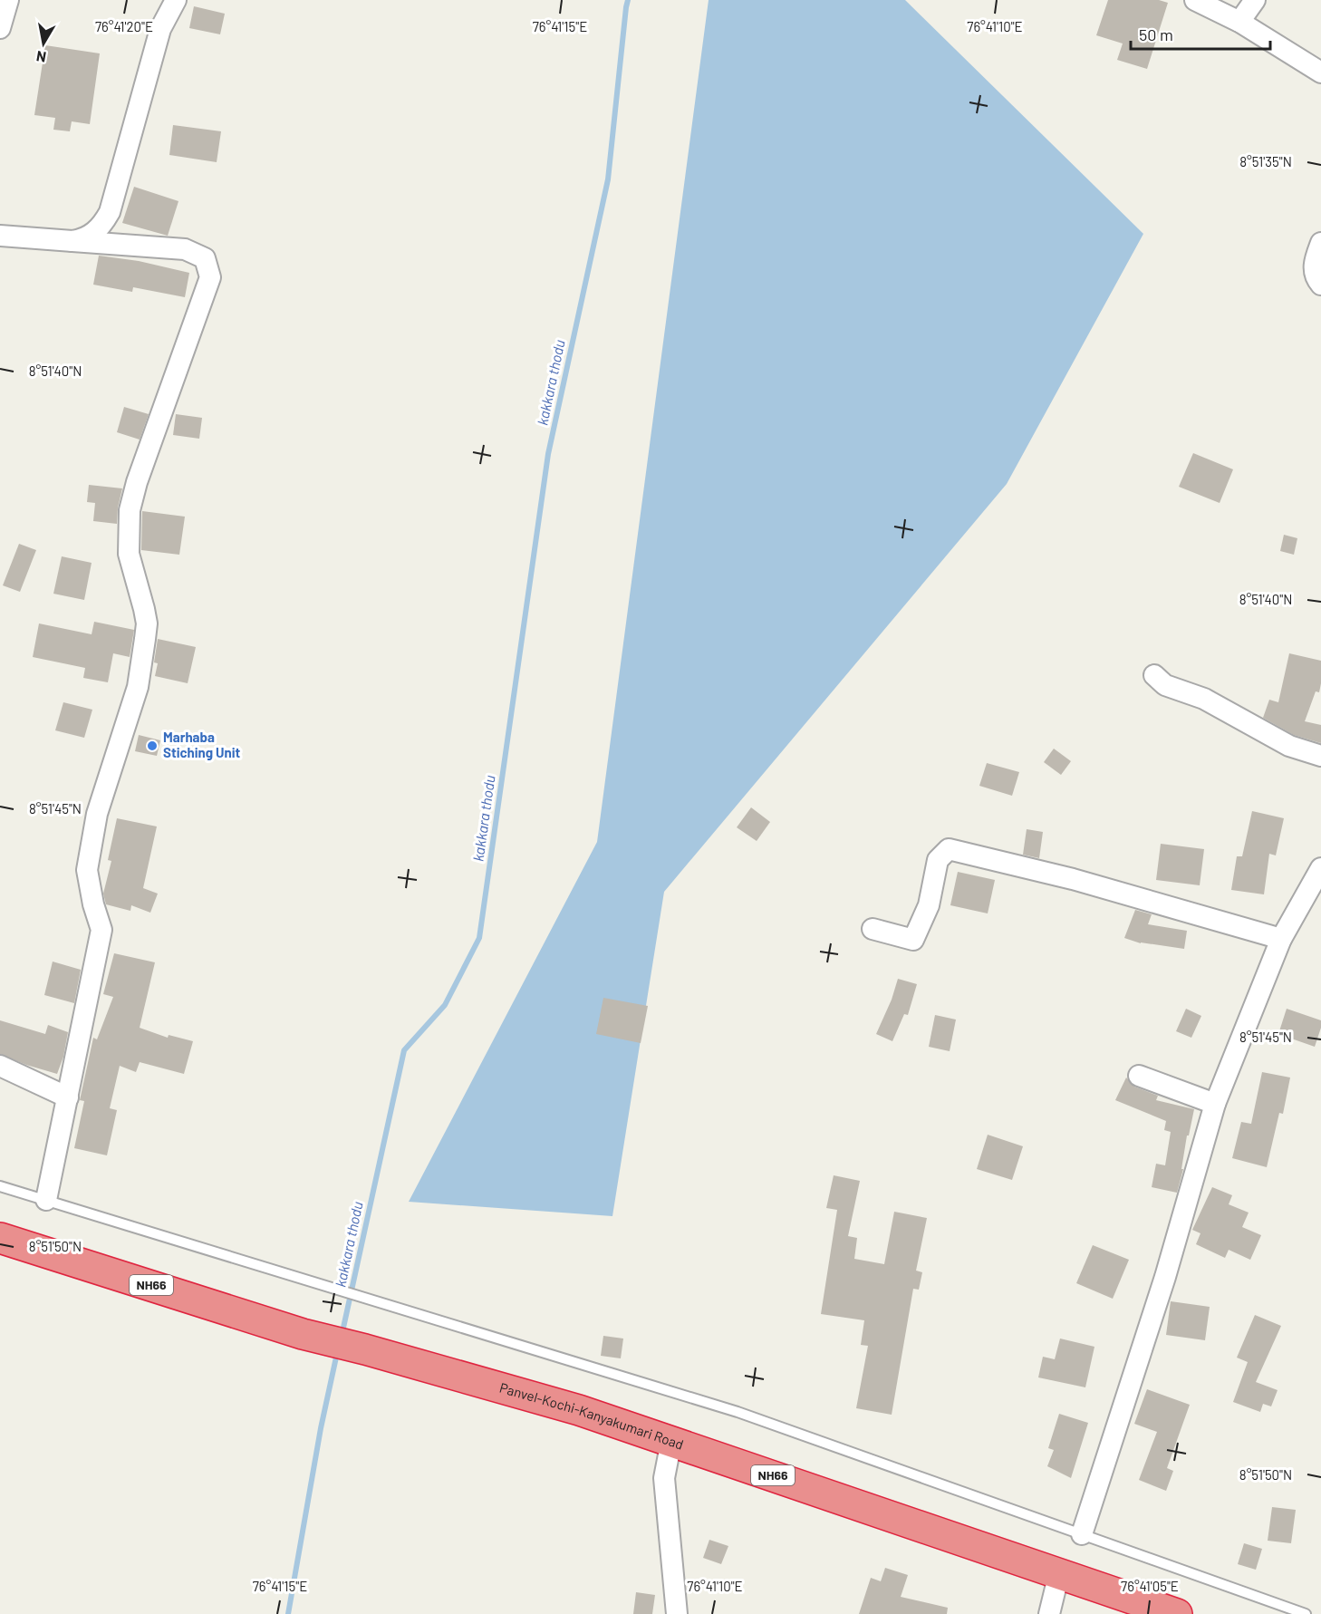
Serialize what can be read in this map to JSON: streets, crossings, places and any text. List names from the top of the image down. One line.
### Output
{"streets":{"highway":["NH66","Panvel-Kochi-Kanyakumari Road"]},"water":["kakkara thodu"],"places":["Marhaba Stiching Unit"],"scale_bar":"50 m","north":"bottom","coordinates":["76°41'20\"E","76°41'15\"E","76°41'10\"E","8°51'35\"N","8°51'40\"N","8°51'45\"N","8°51'50\"N","76°41'05\"E"]}
